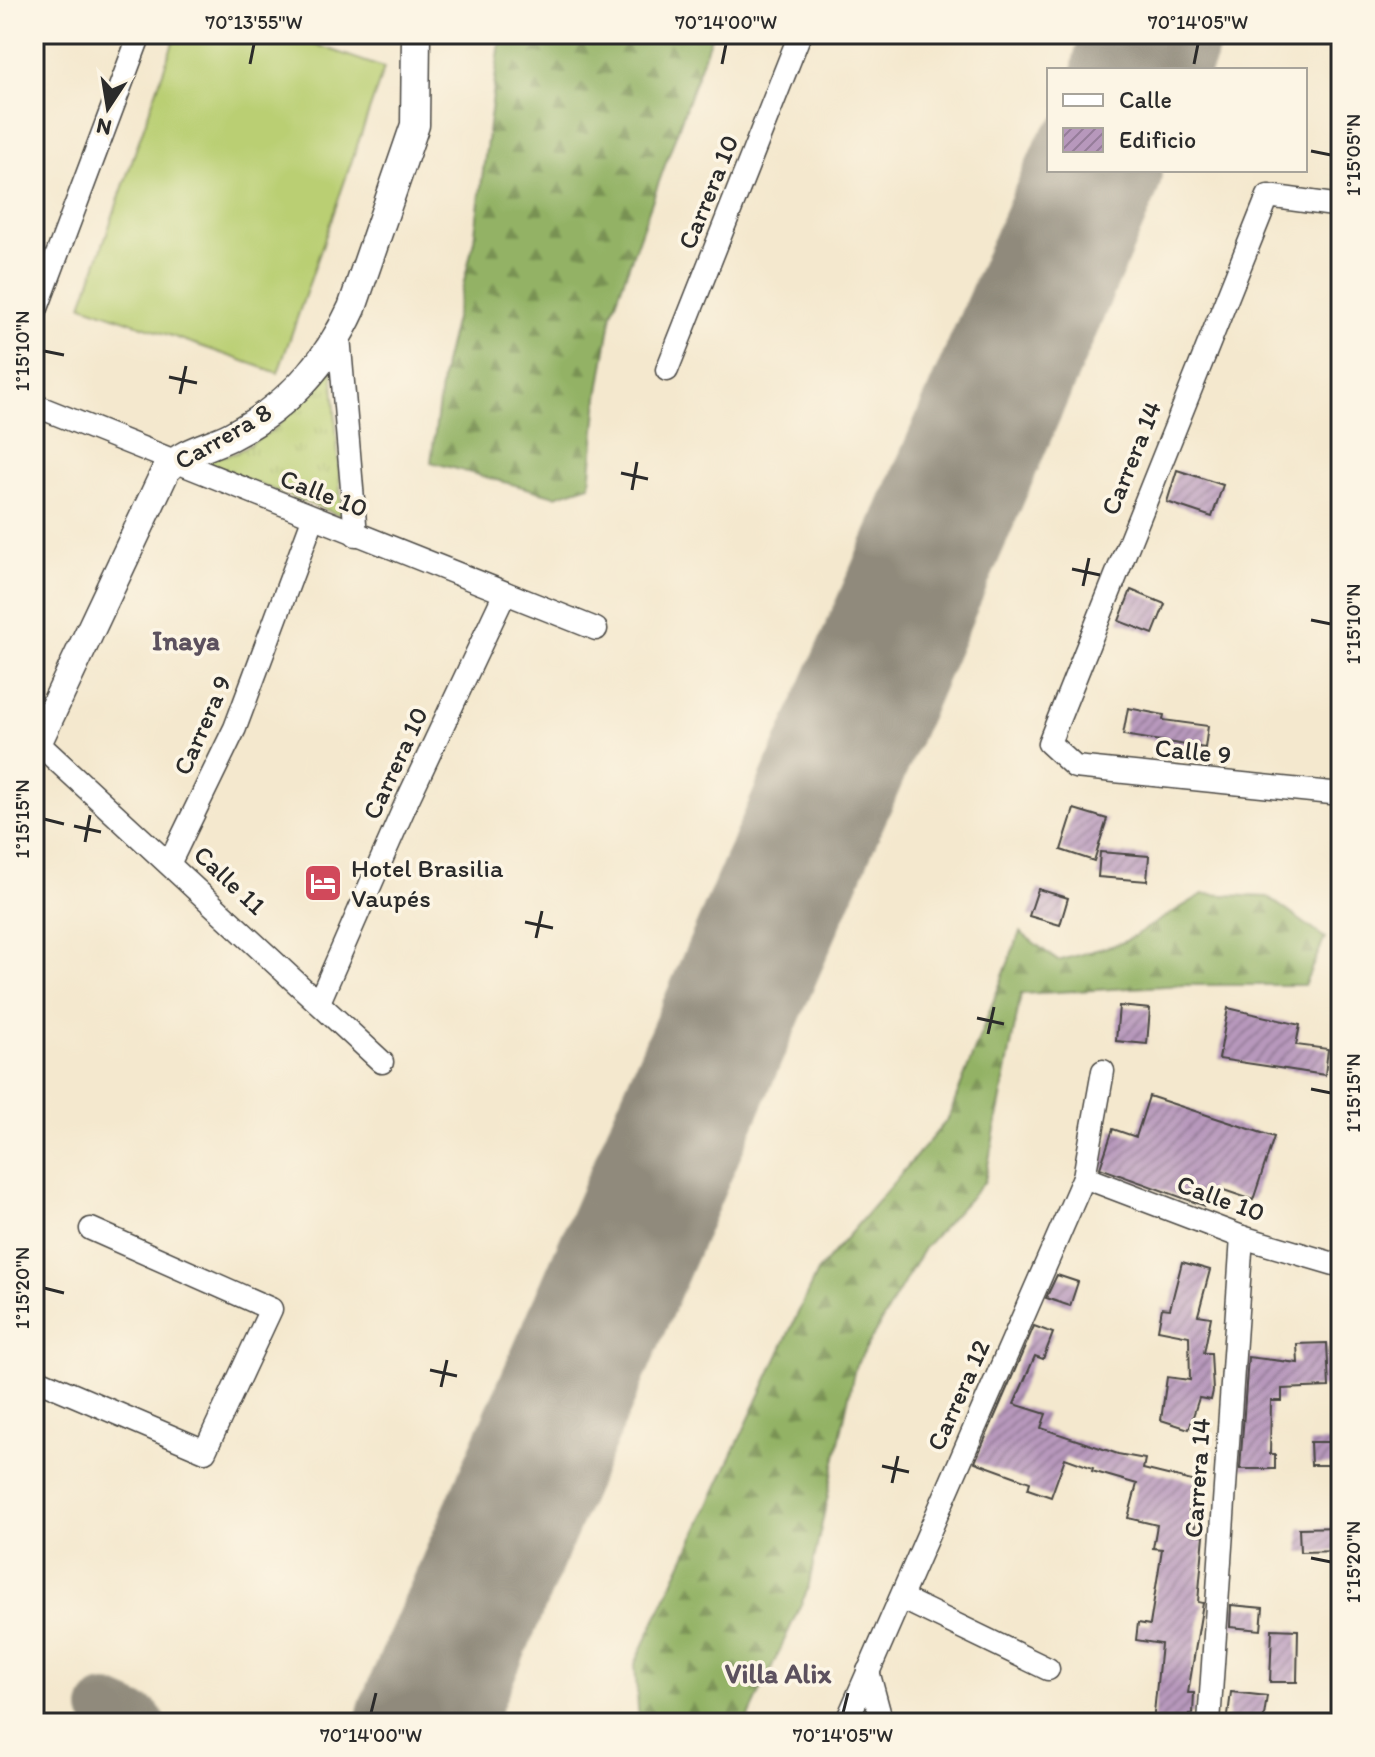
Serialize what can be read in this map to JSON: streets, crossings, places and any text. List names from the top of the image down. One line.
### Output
{"streets":{"street":["Carrera 10","Carrera 8","Carrera 14","Calle 10","Carrera 9","Calle 9","Calle 11","Carrera 12"]},"crossings":[["Carrera 10","Calle 10"],["Carrera 10","Calle 11"],["Carrera 8","Calle 10"],["Carrera 8","Calle 11"],["Carrera 14","Calle 10"],["Carrera 14","Calle 9"],["Calle 10","Carrera 9"],["Calle 10","Carrera 12"],["Carrera 9","Calle 11"]],"districts":["Inaya","Villa Alix"],"places":{"hotel":["Hotel Brasilia Vaupés"]},"legend":["Calle","Edificio"],"north":"bottom","coordinates":["70°13'55\"W","70°14'00\"W","70°14'05\"W","1°15'05\"N","1°15'10\"N","1°15'15\"N","1°15'20\"N"]}
